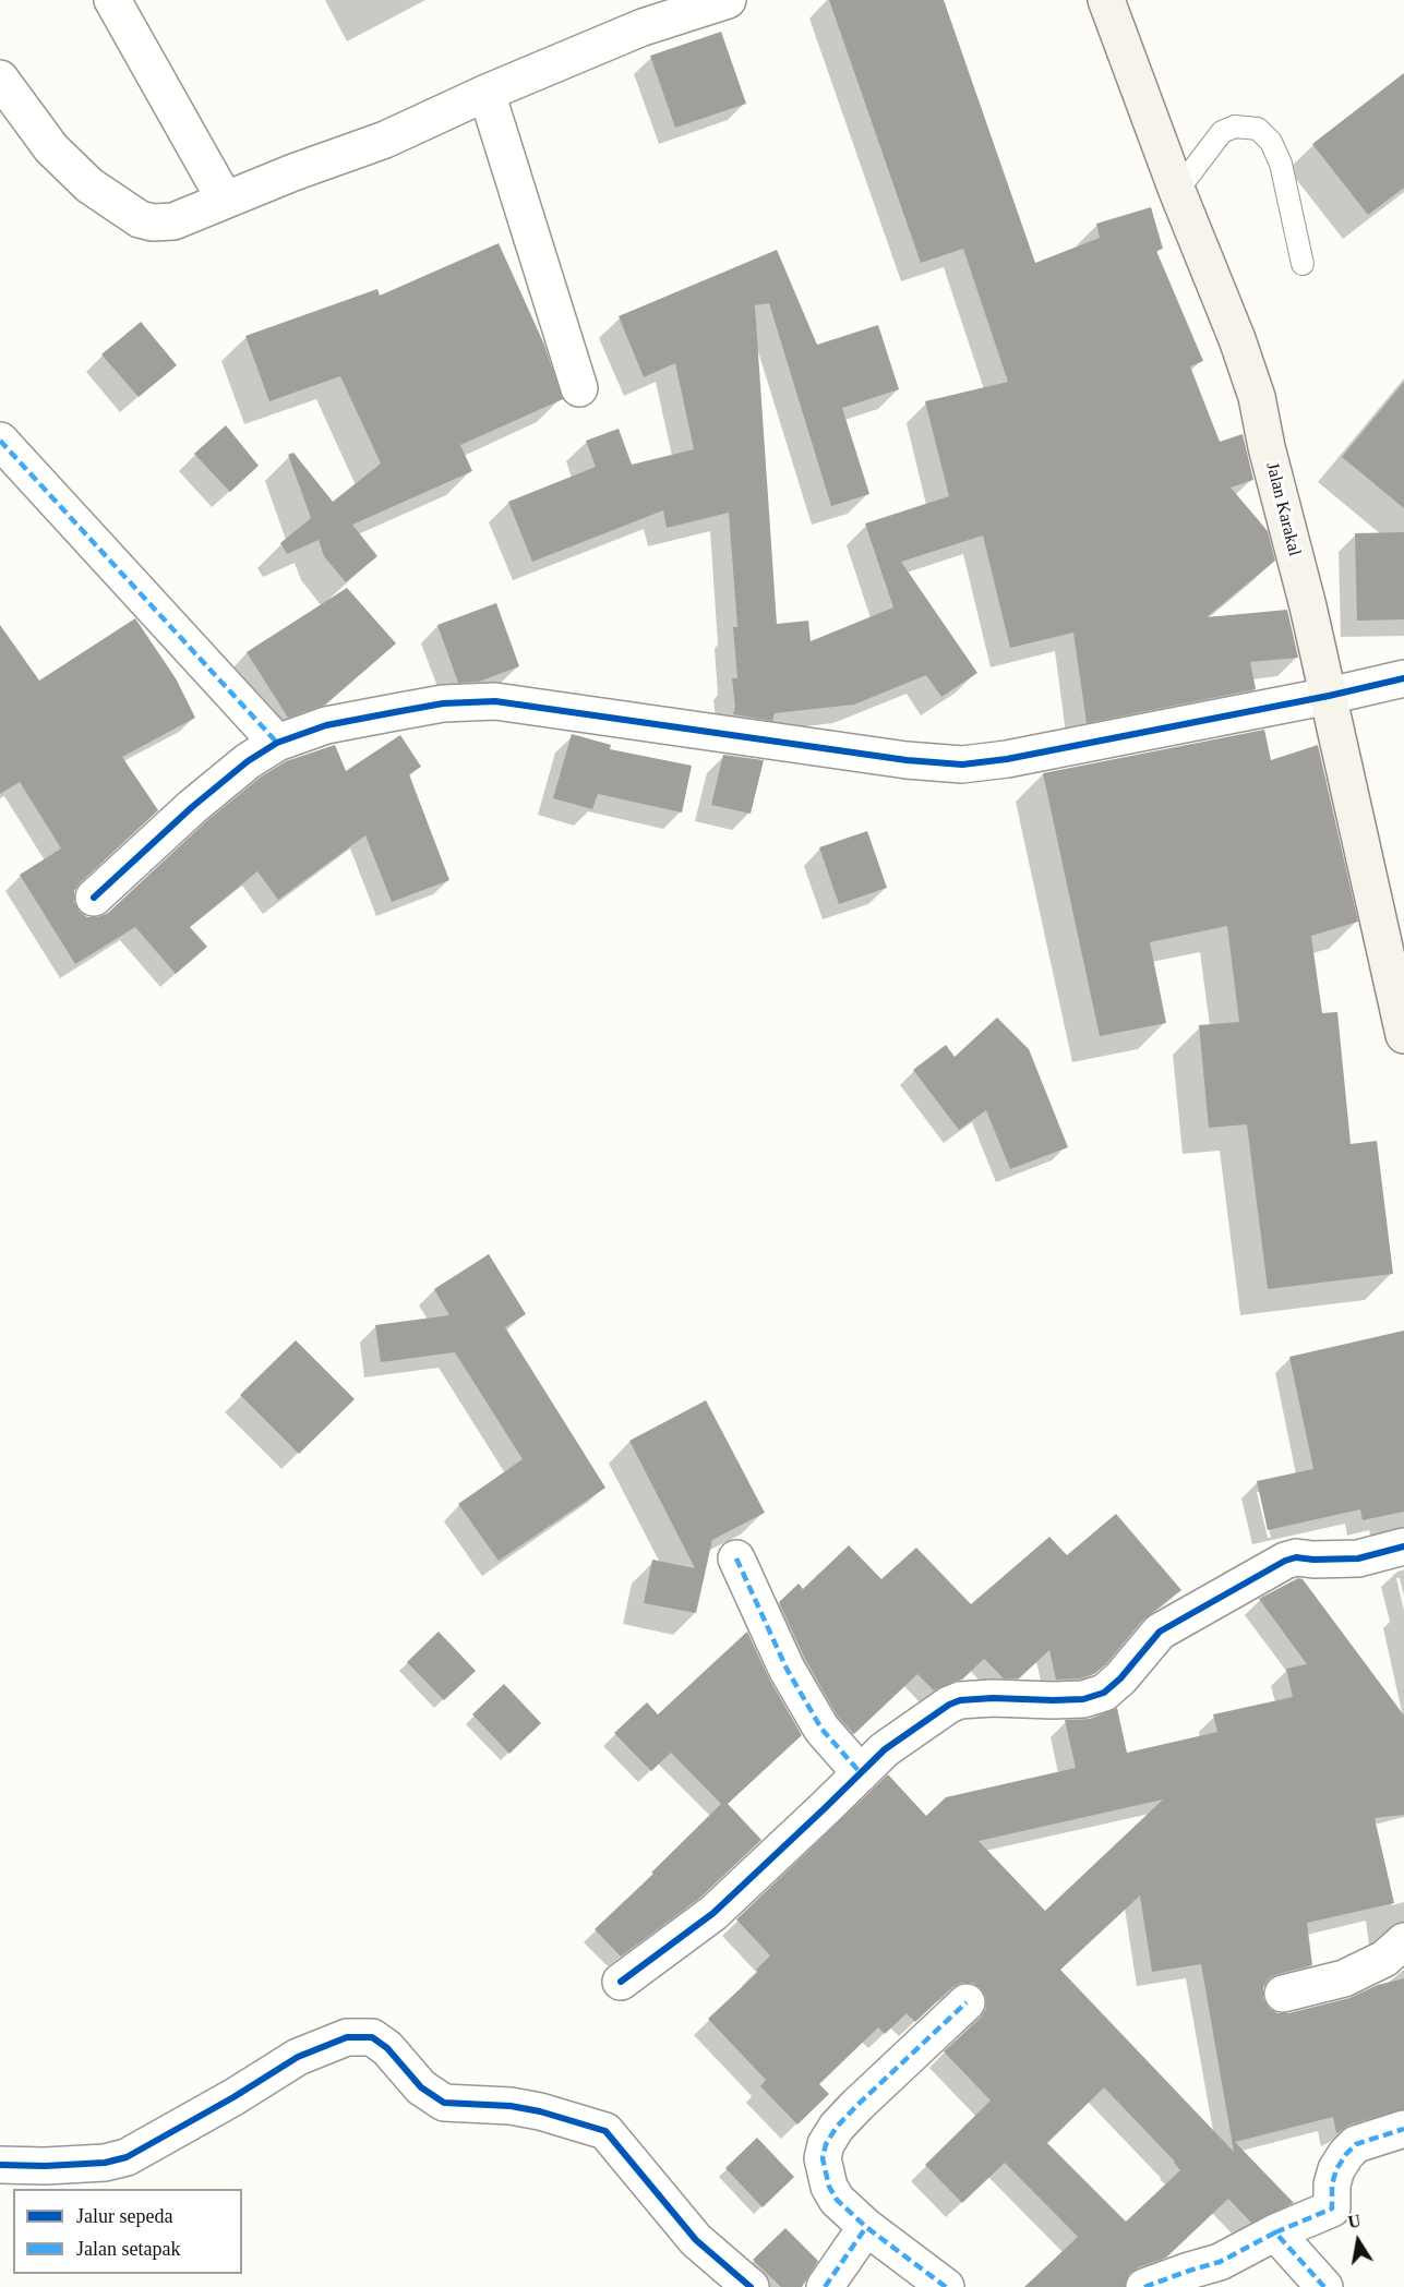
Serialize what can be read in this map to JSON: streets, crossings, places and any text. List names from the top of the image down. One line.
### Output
{"streets":{"main road":["Jalan Karakal"]},"legend":["Jalur sepeda","Jalan setapak"],"north":"top"}
